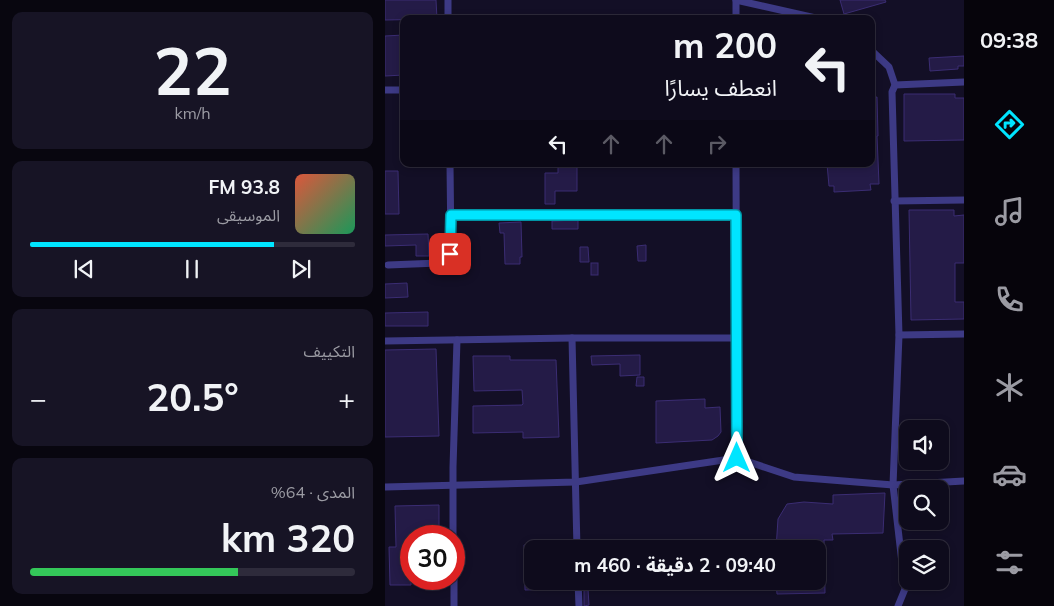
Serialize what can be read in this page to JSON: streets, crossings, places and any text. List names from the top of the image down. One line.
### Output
{"page":{"tabs":"09:38","tile":[["22","km/h"],"التكييف",["المدى · 64%","320 km"]],"turn":["200 m","انعطف يسارًا"],"song":["93.8 FM","الموسيقى"],"heat":["−","20.5°","+"],"limit":"30","trip":"09:40 · 2 دقيقة · 460 m"}}
